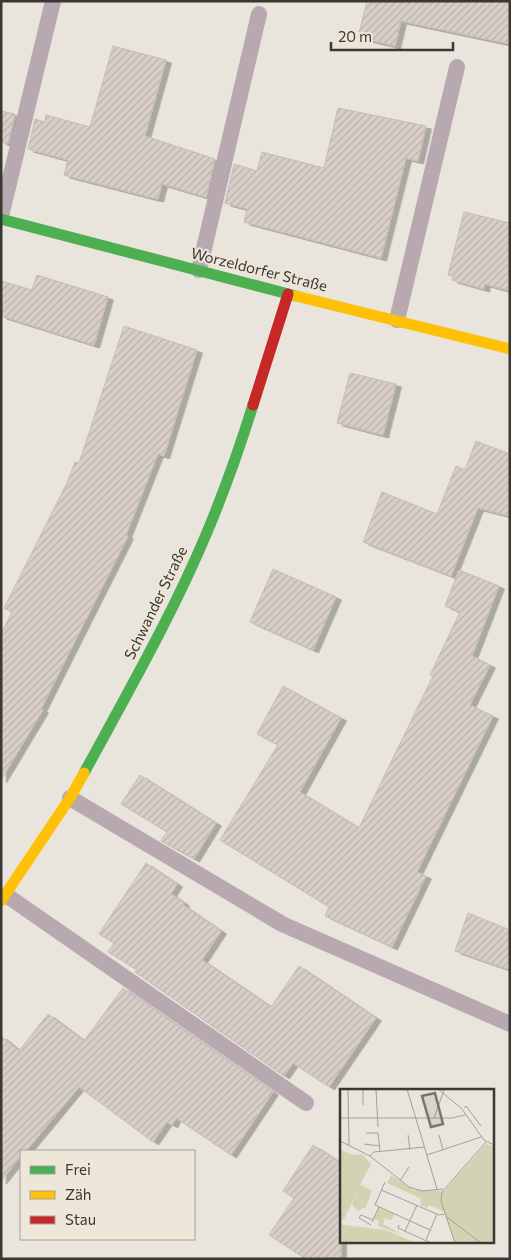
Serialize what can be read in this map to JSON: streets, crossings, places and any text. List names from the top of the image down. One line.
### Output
{"streets":{"street":["Worzeldorfer Straße","Schwander Straße"]},"crossings":[["Worzeldorfer Straße","Schwander Straße"]],"legend":["Frei","Zäh","Stau"],"scale_bar":"20 m"}
